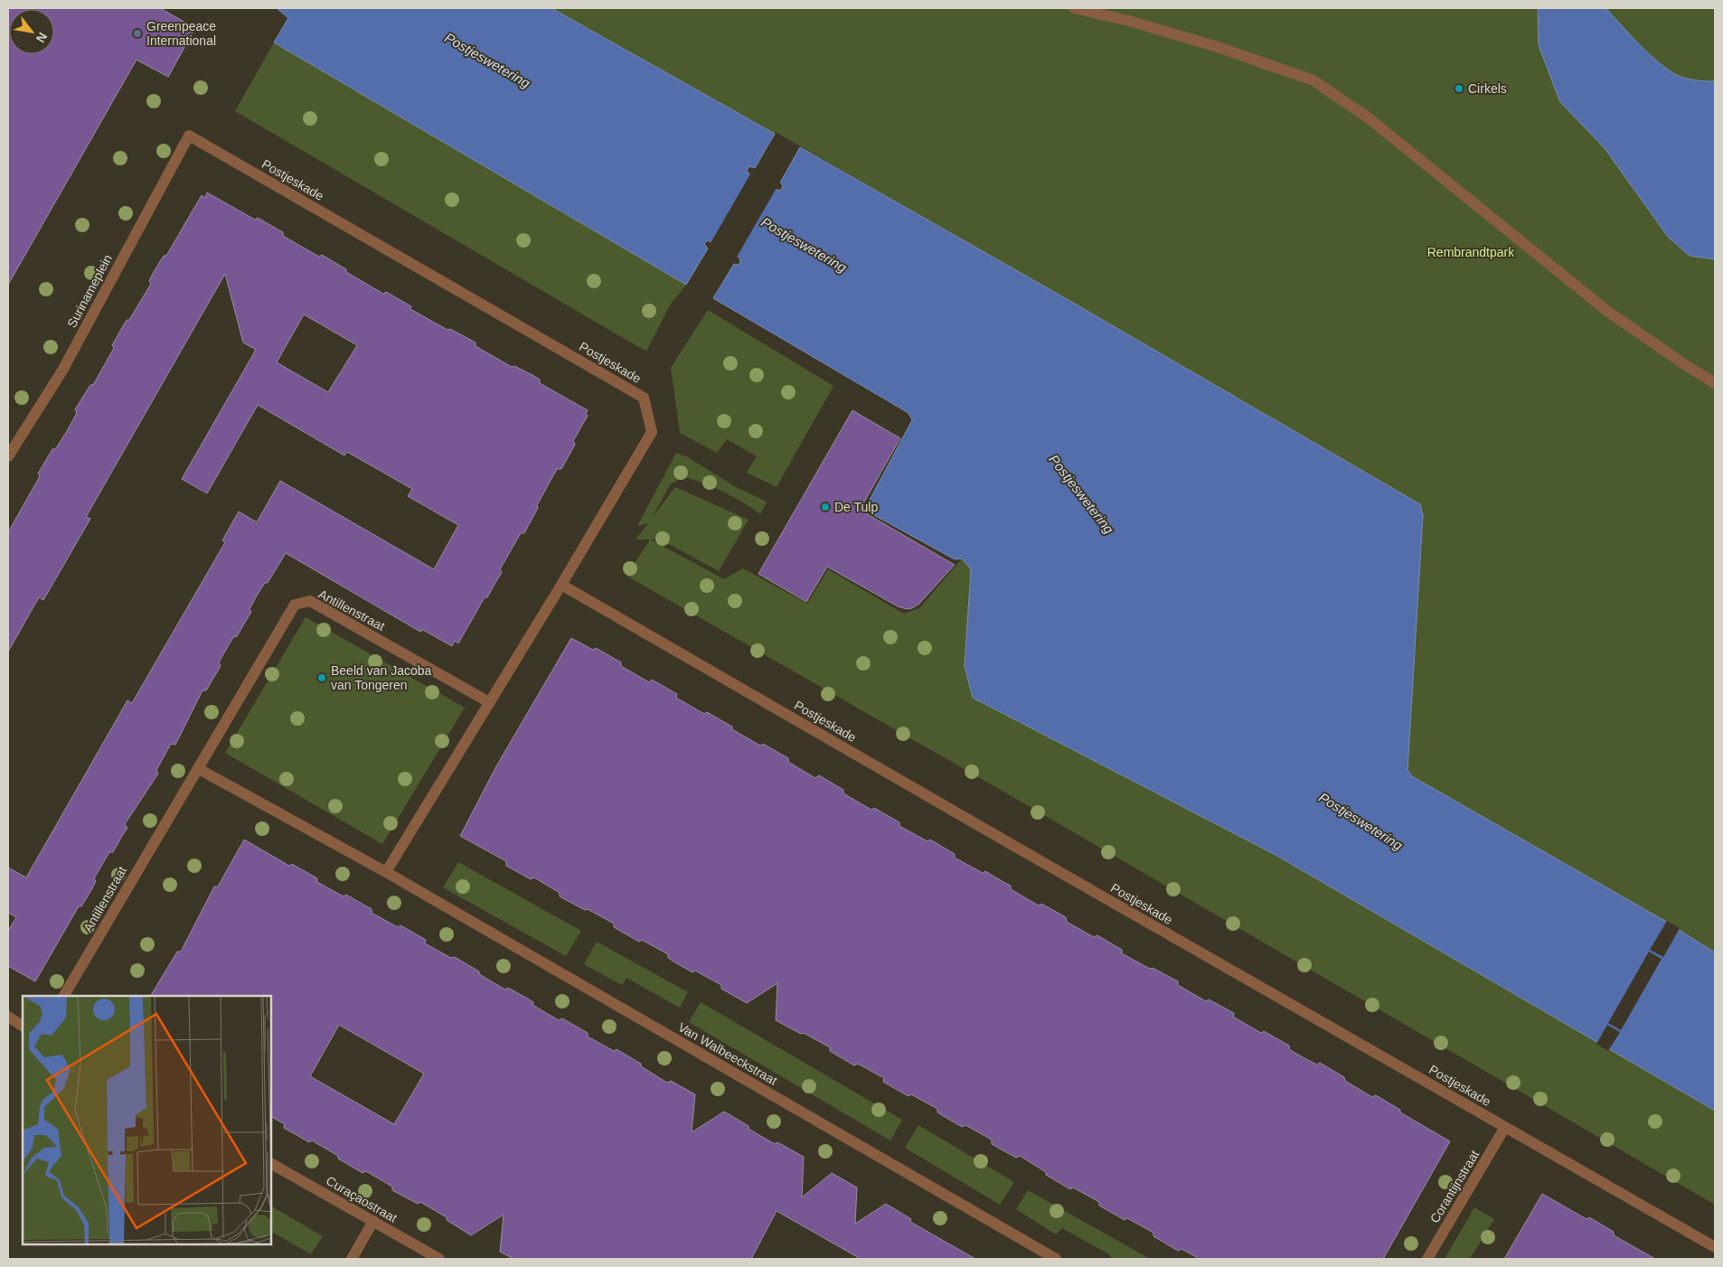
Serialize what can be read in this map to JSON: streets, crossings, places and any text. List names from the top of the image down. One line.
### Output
{"streets":{"street":["Postjeskade","Surinameplein","Antillenstraat","Van Walbeeckstraat","Corantijnstraat","Curaçaostraat"]},"crossings":[["Postjeskade","Surinameplein"],["Postjeskade","Corantijnstraat"]],"water":["Postjeswetering"],"parks":["Rembrandtpark"],"places":["Greenpeace International","Cirkels","De Tulp","Beeld van Jacoba van Tongeren"],"north":"bottom right"}
